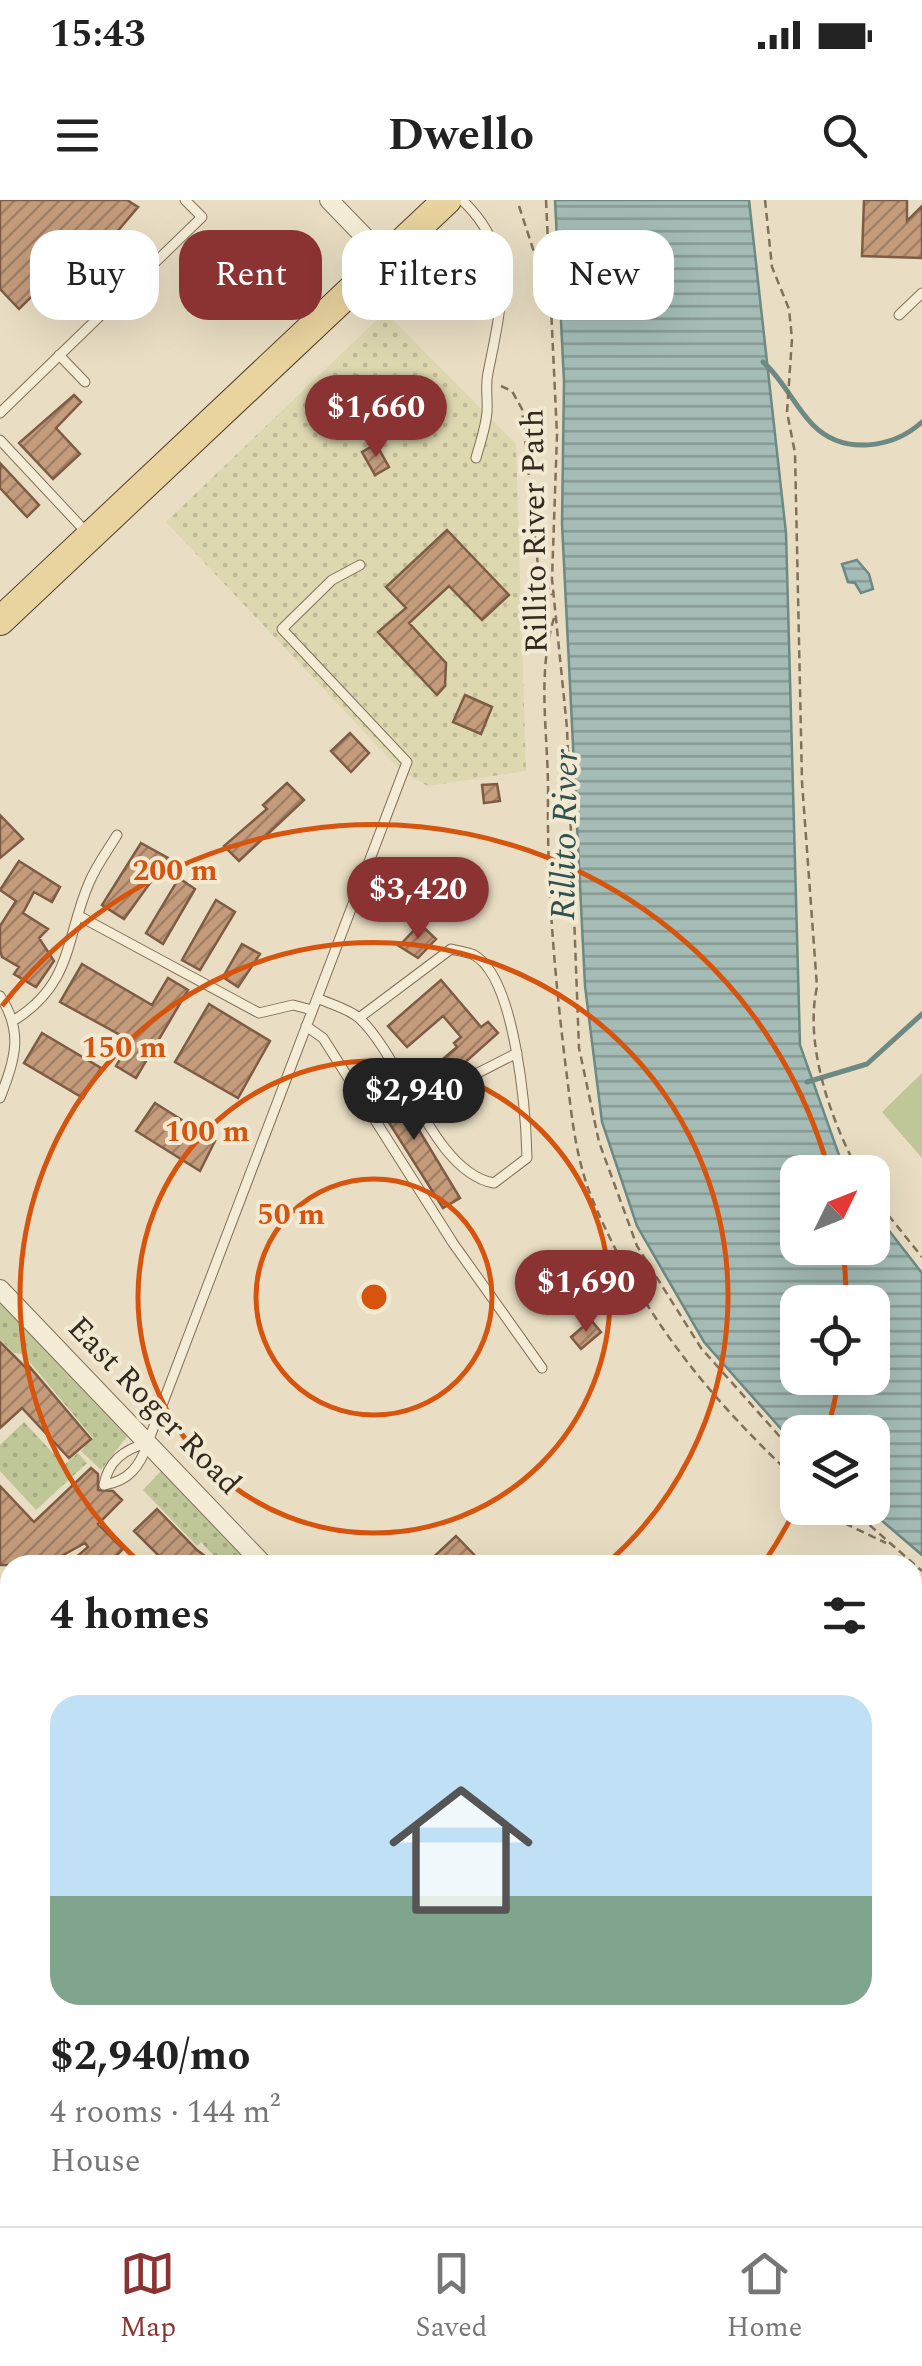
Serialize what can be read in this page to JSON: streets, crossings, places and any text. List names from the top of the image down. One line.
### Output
{"streets":{"street":["East Roger Road"],"path":["Rillito River Path"]},"water":["Rillito River"],"north":"top right","page":{"status":"15:43","header":"Dwello","chip":["Buy","Rent","Filters","New"],"price":["$1,660","$3,420","$2,940","$1,690"],"heading":"4 homes","list":[{"name":"$2,940/mo","note":"4 rooms · 144 m² · House"}],"tabs":["Map","Saved","Home"]},"rings":["200 m","150 m","100 m","50 m"]}
